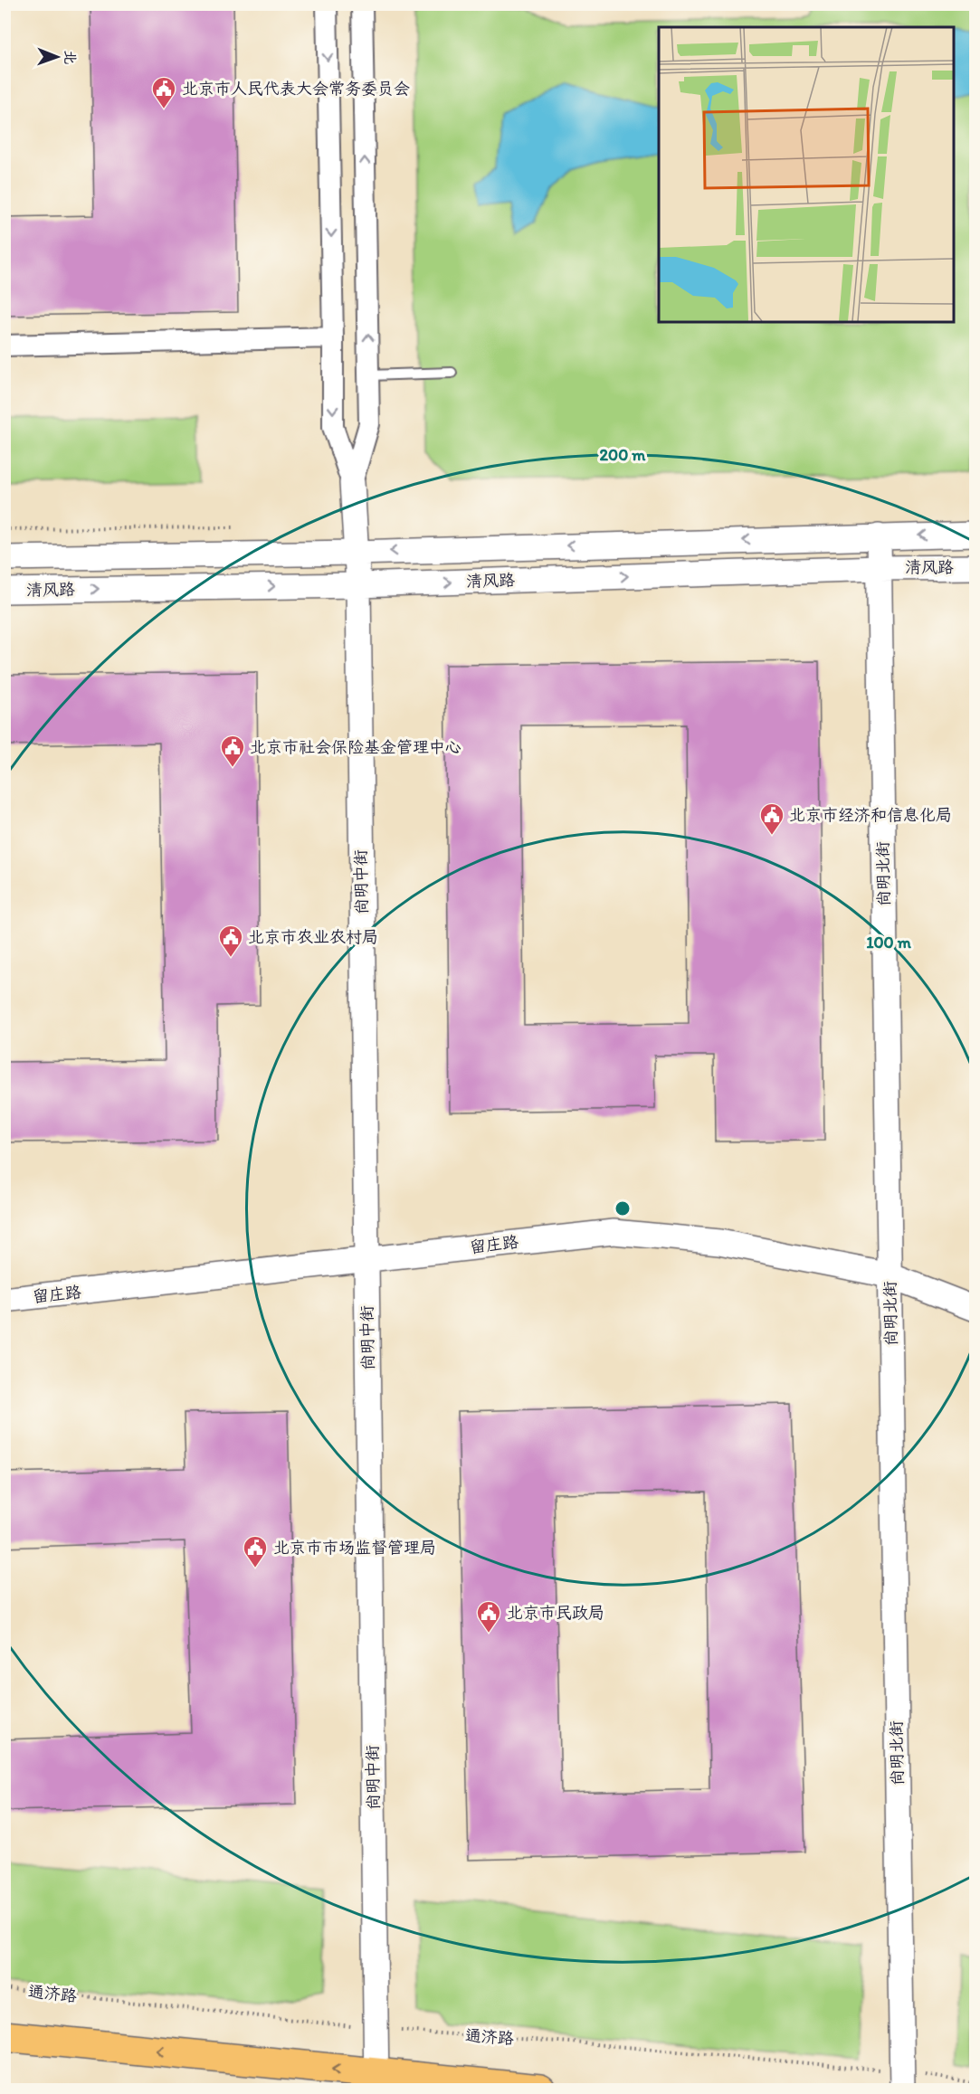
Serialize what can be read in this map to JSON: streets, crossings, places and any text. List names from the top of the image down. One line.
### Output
{"streets":{"street":["清风路","尚明北街","尚明中街","留庄路"],"path":["通济路"]},"crossings":[["清风路","尚明北街"],["清风路","尚明中街"],["尚明北街","留庄路"],["尚明北街","通济路"],["尚明中街","留庄路"],["尚明中街","通济路"]],"places":{"public building":["北京市人民代表大会常务委员会","北京市社会保险基金管理中心","北京市经济和信息化局","北京市农业农村局","北京市市场监督管理局","北京市民政局"]},"north":"right","rings":["200 m","100 m"]}
